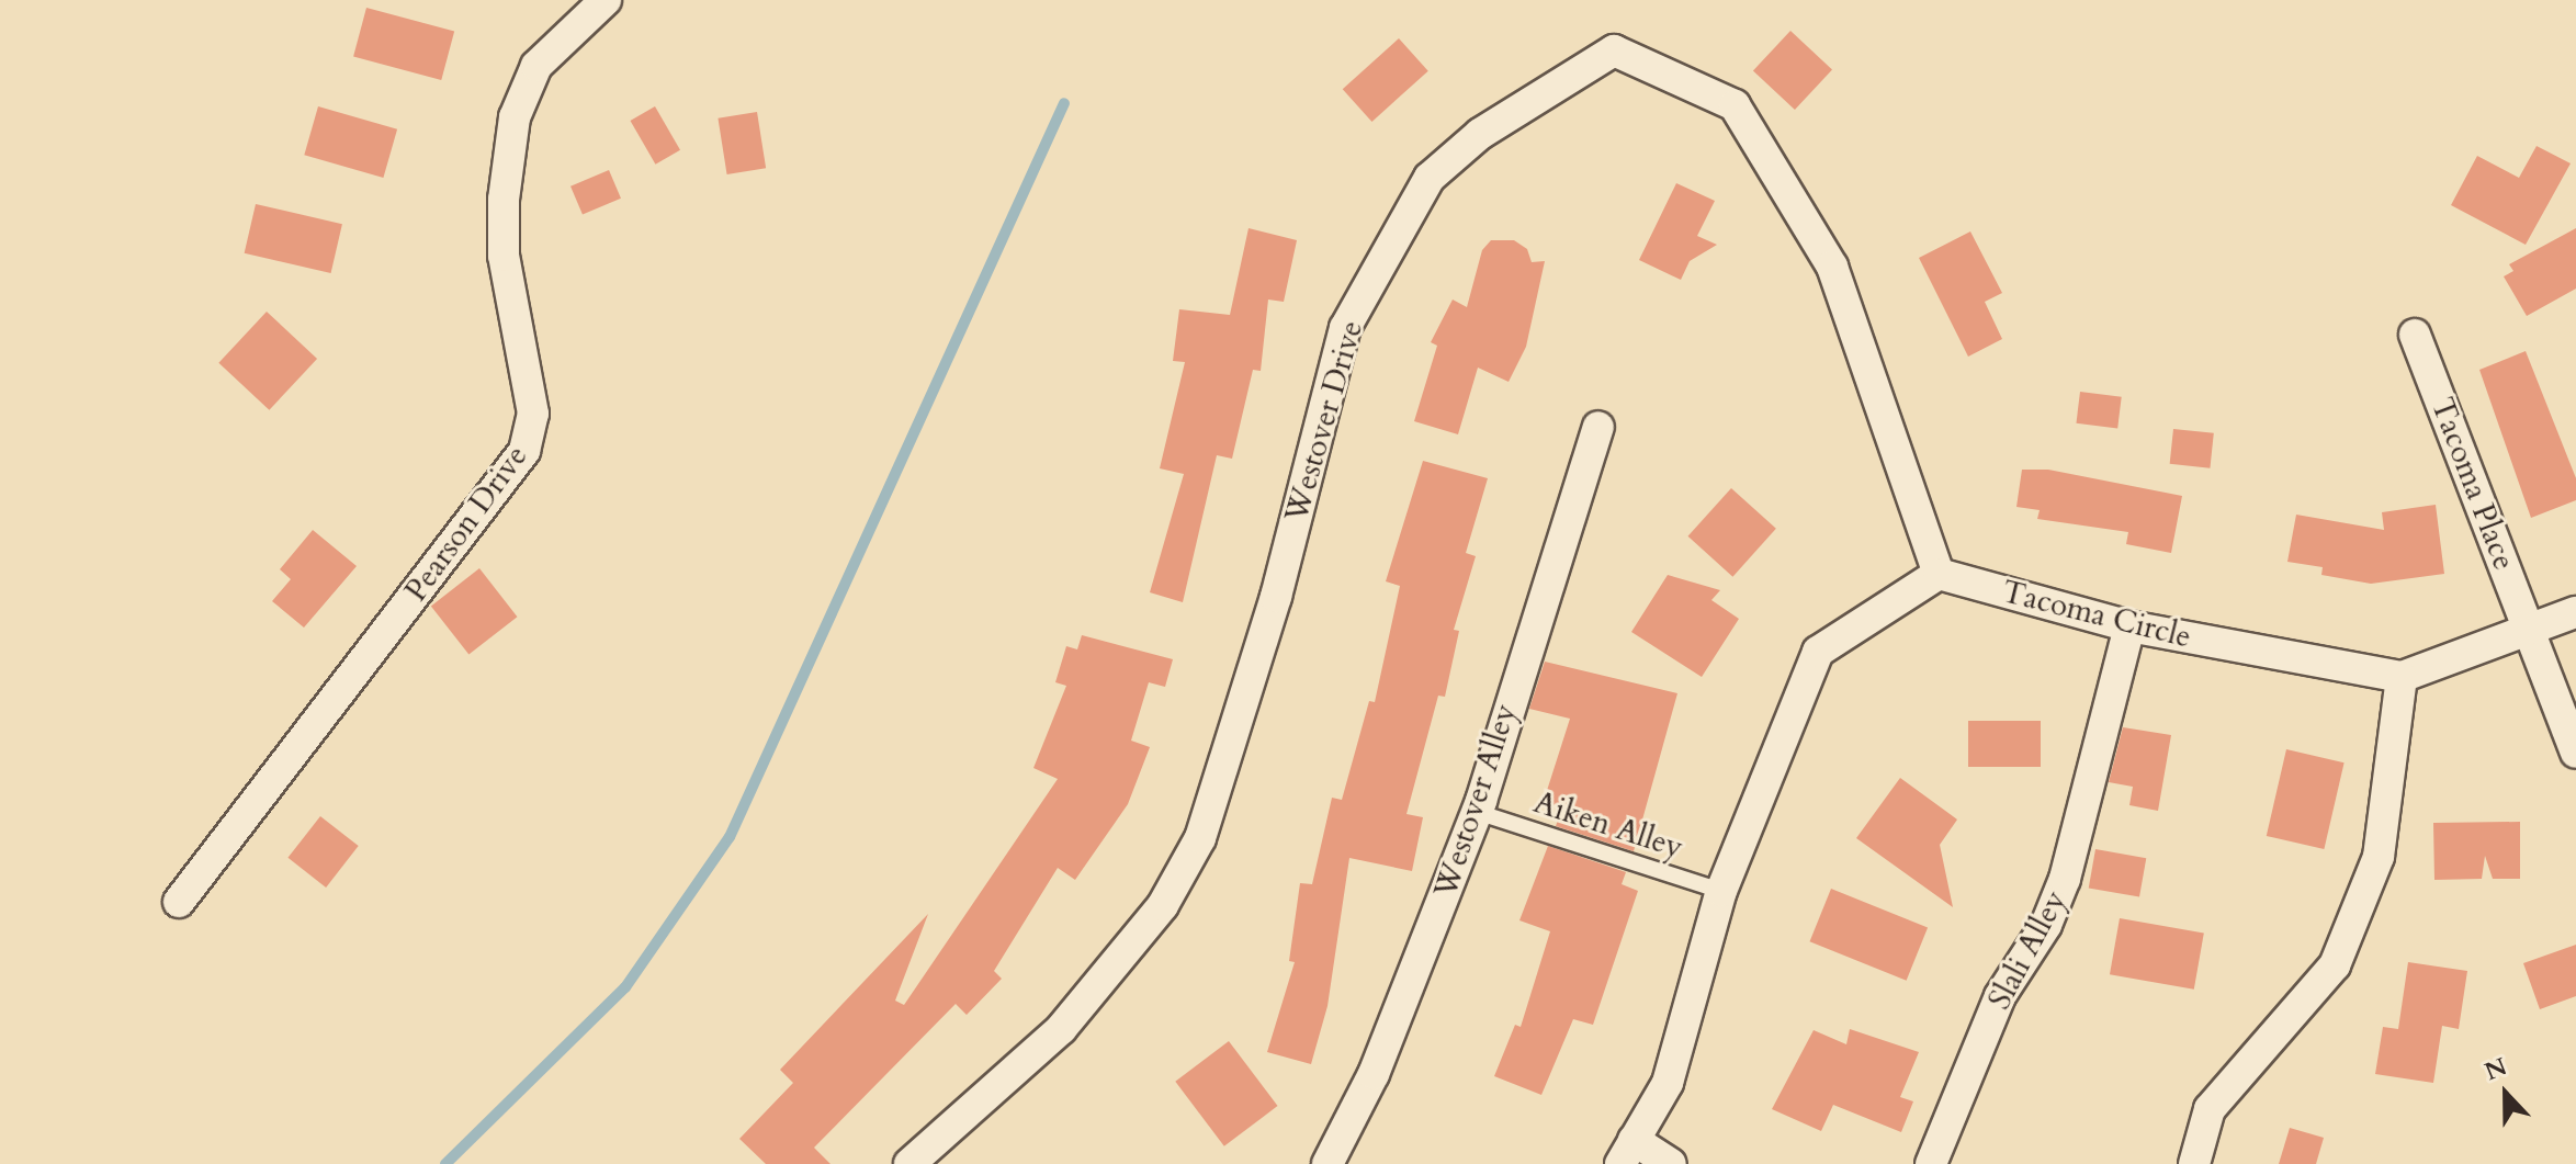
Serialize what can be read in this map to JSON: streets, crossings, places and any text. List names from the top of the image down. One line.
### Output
{"streets":{"street":["Westover Drive","Tacoma Place","Pearson Drive","Tacoma Circle","Westover Alley","Slali Alley"],"lane":["Aiken Alley"]},"crossings":[["Westover Drive","Tacoma Circle"],["Tacoma Circle","Slali Alley"],["Westover Alley","Aiken Alley"]],"north":"top"}
